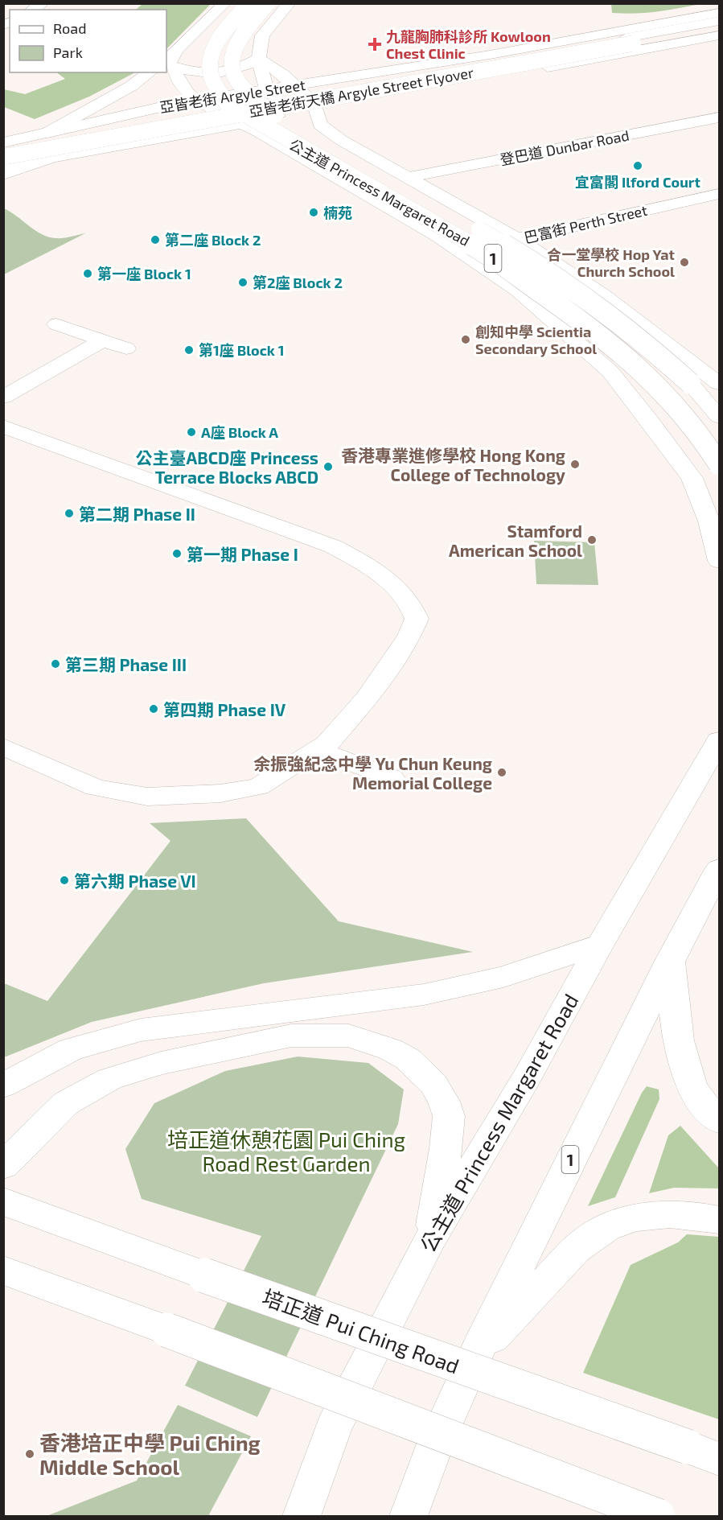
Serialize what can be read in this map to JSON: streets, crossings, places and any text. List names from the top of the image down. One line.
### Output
{"streets":{"main road":["亞皆老街天橋 Argyle Street Flyover","亞皆老街 Argyle Street","登巴道 Dunbar Road","公主道 Princess Margaret Road","巴富街 Perth Street","1","培正道 Pui Ching Road"]},"crossings":[["亞皆老街 Argyle Street","公主道 Princess Margaret Road"],["登巴道 Dunbar Road","公主道 Princess Margaret Road"],["公主道 Princess Margaret Road","巴富街 Perth Street"]],"parks":["培正道休憩花園 Pui Ching Road Rest Garden"],"places":{"health":["九龍胸肺科診所 Kowloon Chest Clinic"],"other":["宜富閣 Ilford Court","楠苑","第二座 Block 2","合一堂學校 Hop Yat Church School","第一座 Block 1","第2座 Block 2","創知中學 Scientia Secondary School","第1座 Block 1","A座 Block A","香港專業進修學校 Hong Kong College of Technology","公主臺ABCD座 Princess Terrace Blocks ABCD","第二期 Phase II","Stamford American School","第一期 Phase I","第三期 Phase III","第四期 Phase IV","余振強紀念中學 Yu Chun Keung Memorial College","第六期 Phase VI","香港培正中學 Pui Ching Middle School"]},"legend":["Road","Park"]}
